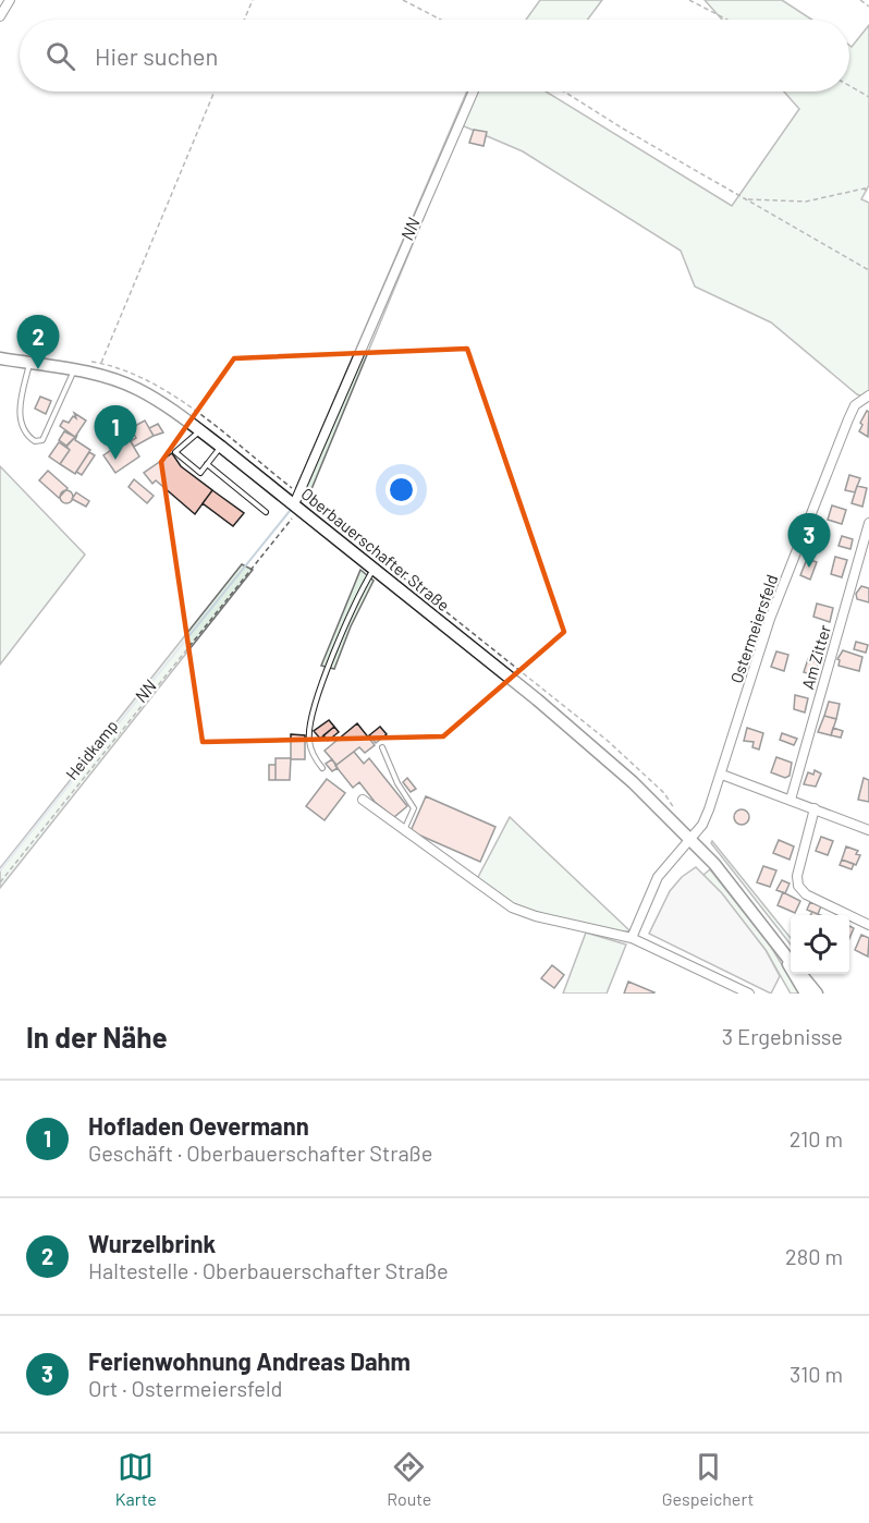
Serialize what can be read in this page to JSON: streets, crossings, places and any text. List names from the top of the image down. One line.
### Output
{"streets":{"main road":["Oberbauerschafter Straße"],"street":["Ostermeiersfeld","Am Zitter"],"path":["Heidkamp"]},"crossings":[["Oberbauerschafter Straße","Ostermeiersfeld"],["Oberbauerschafter Straße","Heidkamp"]],"water":["NN"],"page":{"search":"Hier suchen","pins":["2","1","3"],"heading":["In der Nähe","3 Ergebnisse"],"list":[{"mark":"1","name":"Hofladen Oevermann","note":"Geschäft · Oberbauerschafter Straße","value":"210 m"},{"mark":"2","name":"Wurzelbrink","note":"Haltestelle · Oberbauerschafter Straße","value":"280 m"},{"mark":"3","name":"Ferienwohnung Andreas Dahm","note":"Ort · Ostermeiersfeld","value":"310 m"}],"nav":["Karte","Route","Gespeichert"]}}
